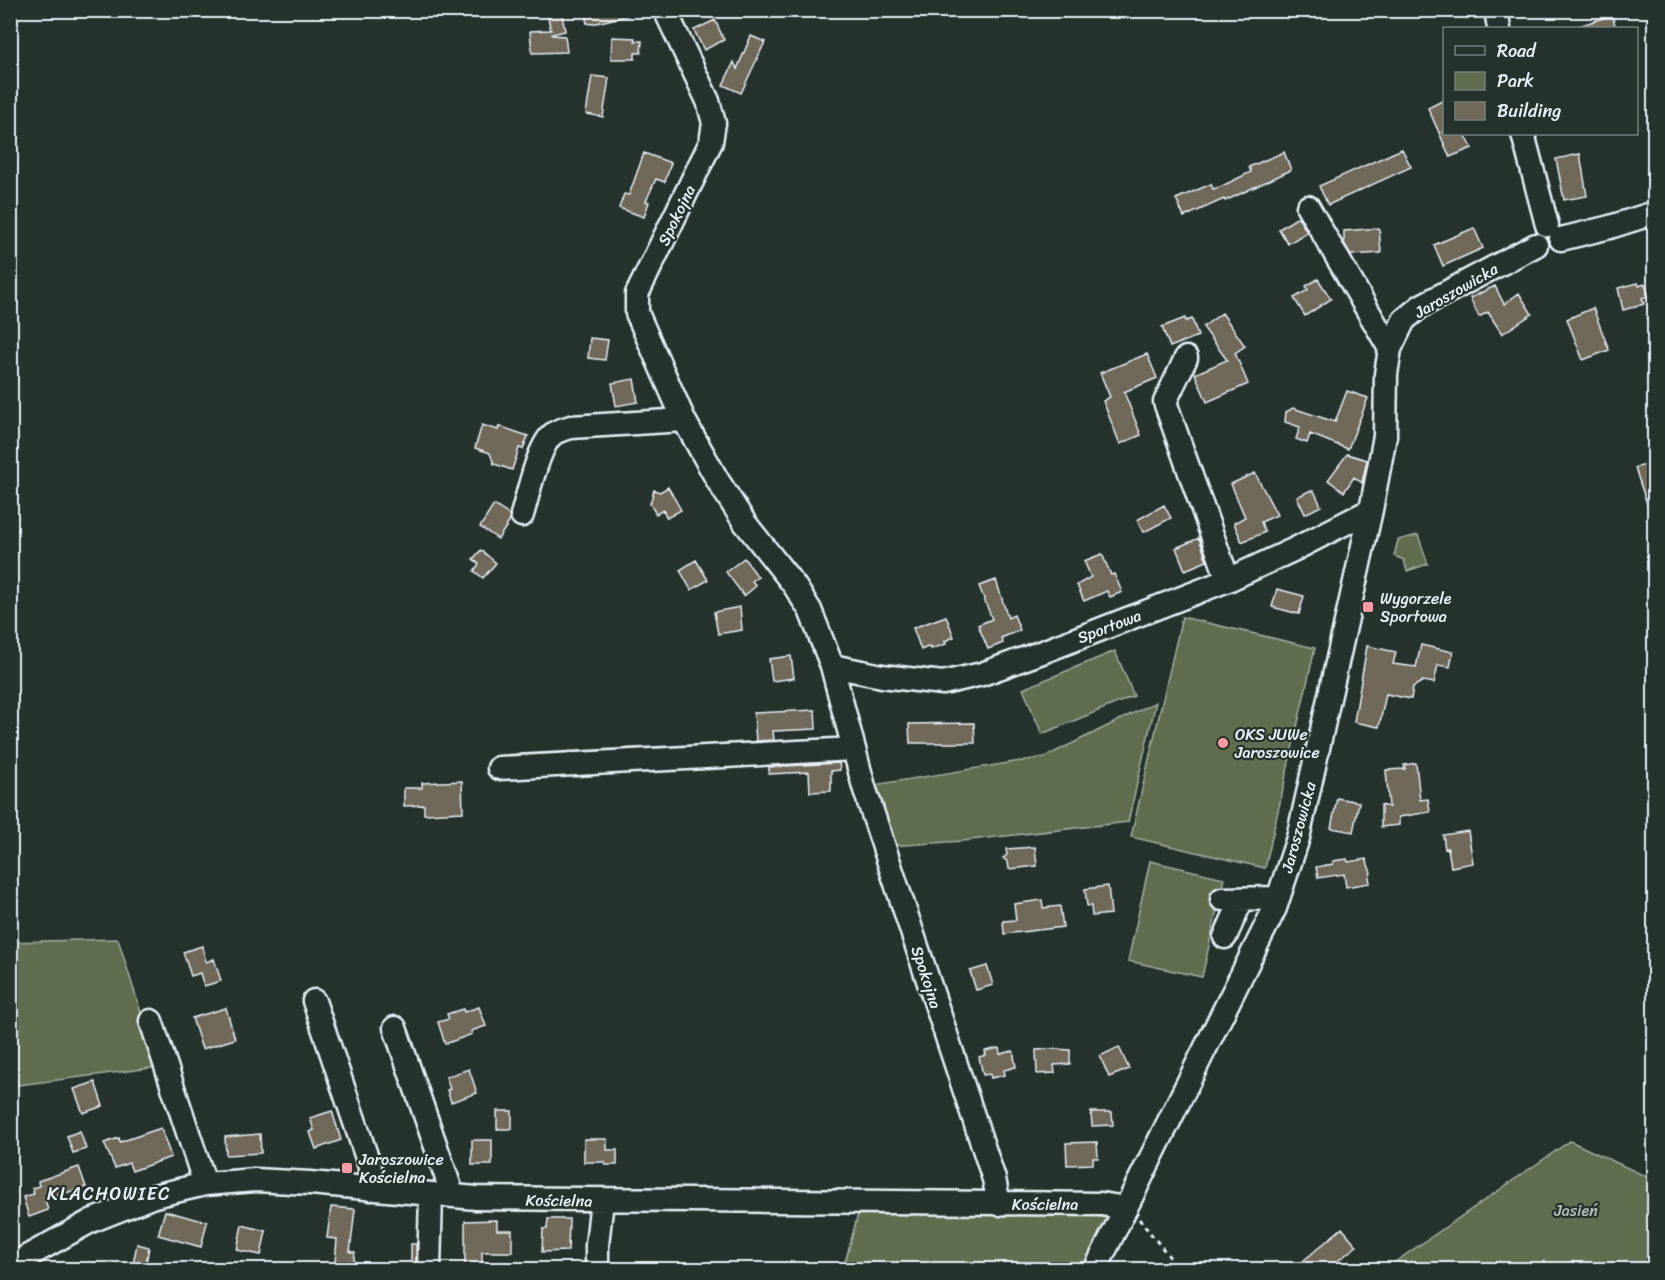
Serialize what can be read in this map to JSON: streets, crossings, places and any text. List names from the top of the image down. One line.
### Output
{"streets":{"street":["Spokojna","Jaroszowicka","Sportowa","Kościelna"]},"crossings":[["Spokojna","Sportowa"],["Spokojna","Kościelna"],["Jaroszowicka","Sportowa"],["Jaroszowicka","Kościelna"]],"districts":["KLACHOWIEC"],"parks":["Jasień"],"places":{"transit":["Wygorzele Sportowa","Jaroszowice Kościelna"],"other":["OKS JUWe Jaroszowice"]},"legend":["Road","Park","Building"]}
